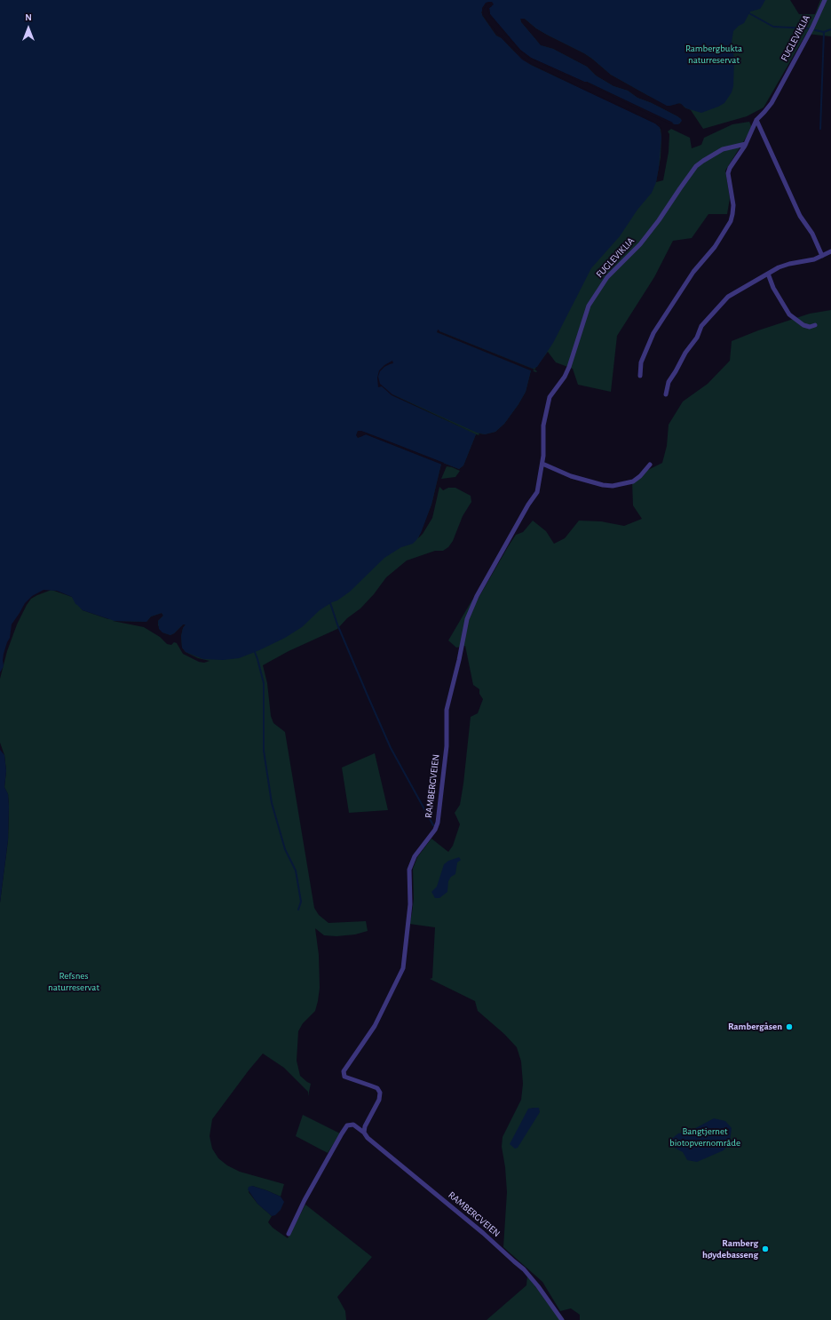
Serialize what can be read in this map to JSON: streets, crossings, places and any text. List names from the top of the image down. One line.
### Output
{"streets":{"street":["FUGLEVIKLIA","RAMBERGVEIEN"]},"crossings":[["FUGLEVIKLIA","RAMBERGVEIEN"]],"parks":["Rambergbukta naturreservat","Refsnes naturreservat","Bangtjernet biotopvernområde"],"places":["Rambergåsen","Ramberg høydebasseng"],"north":"top"}
